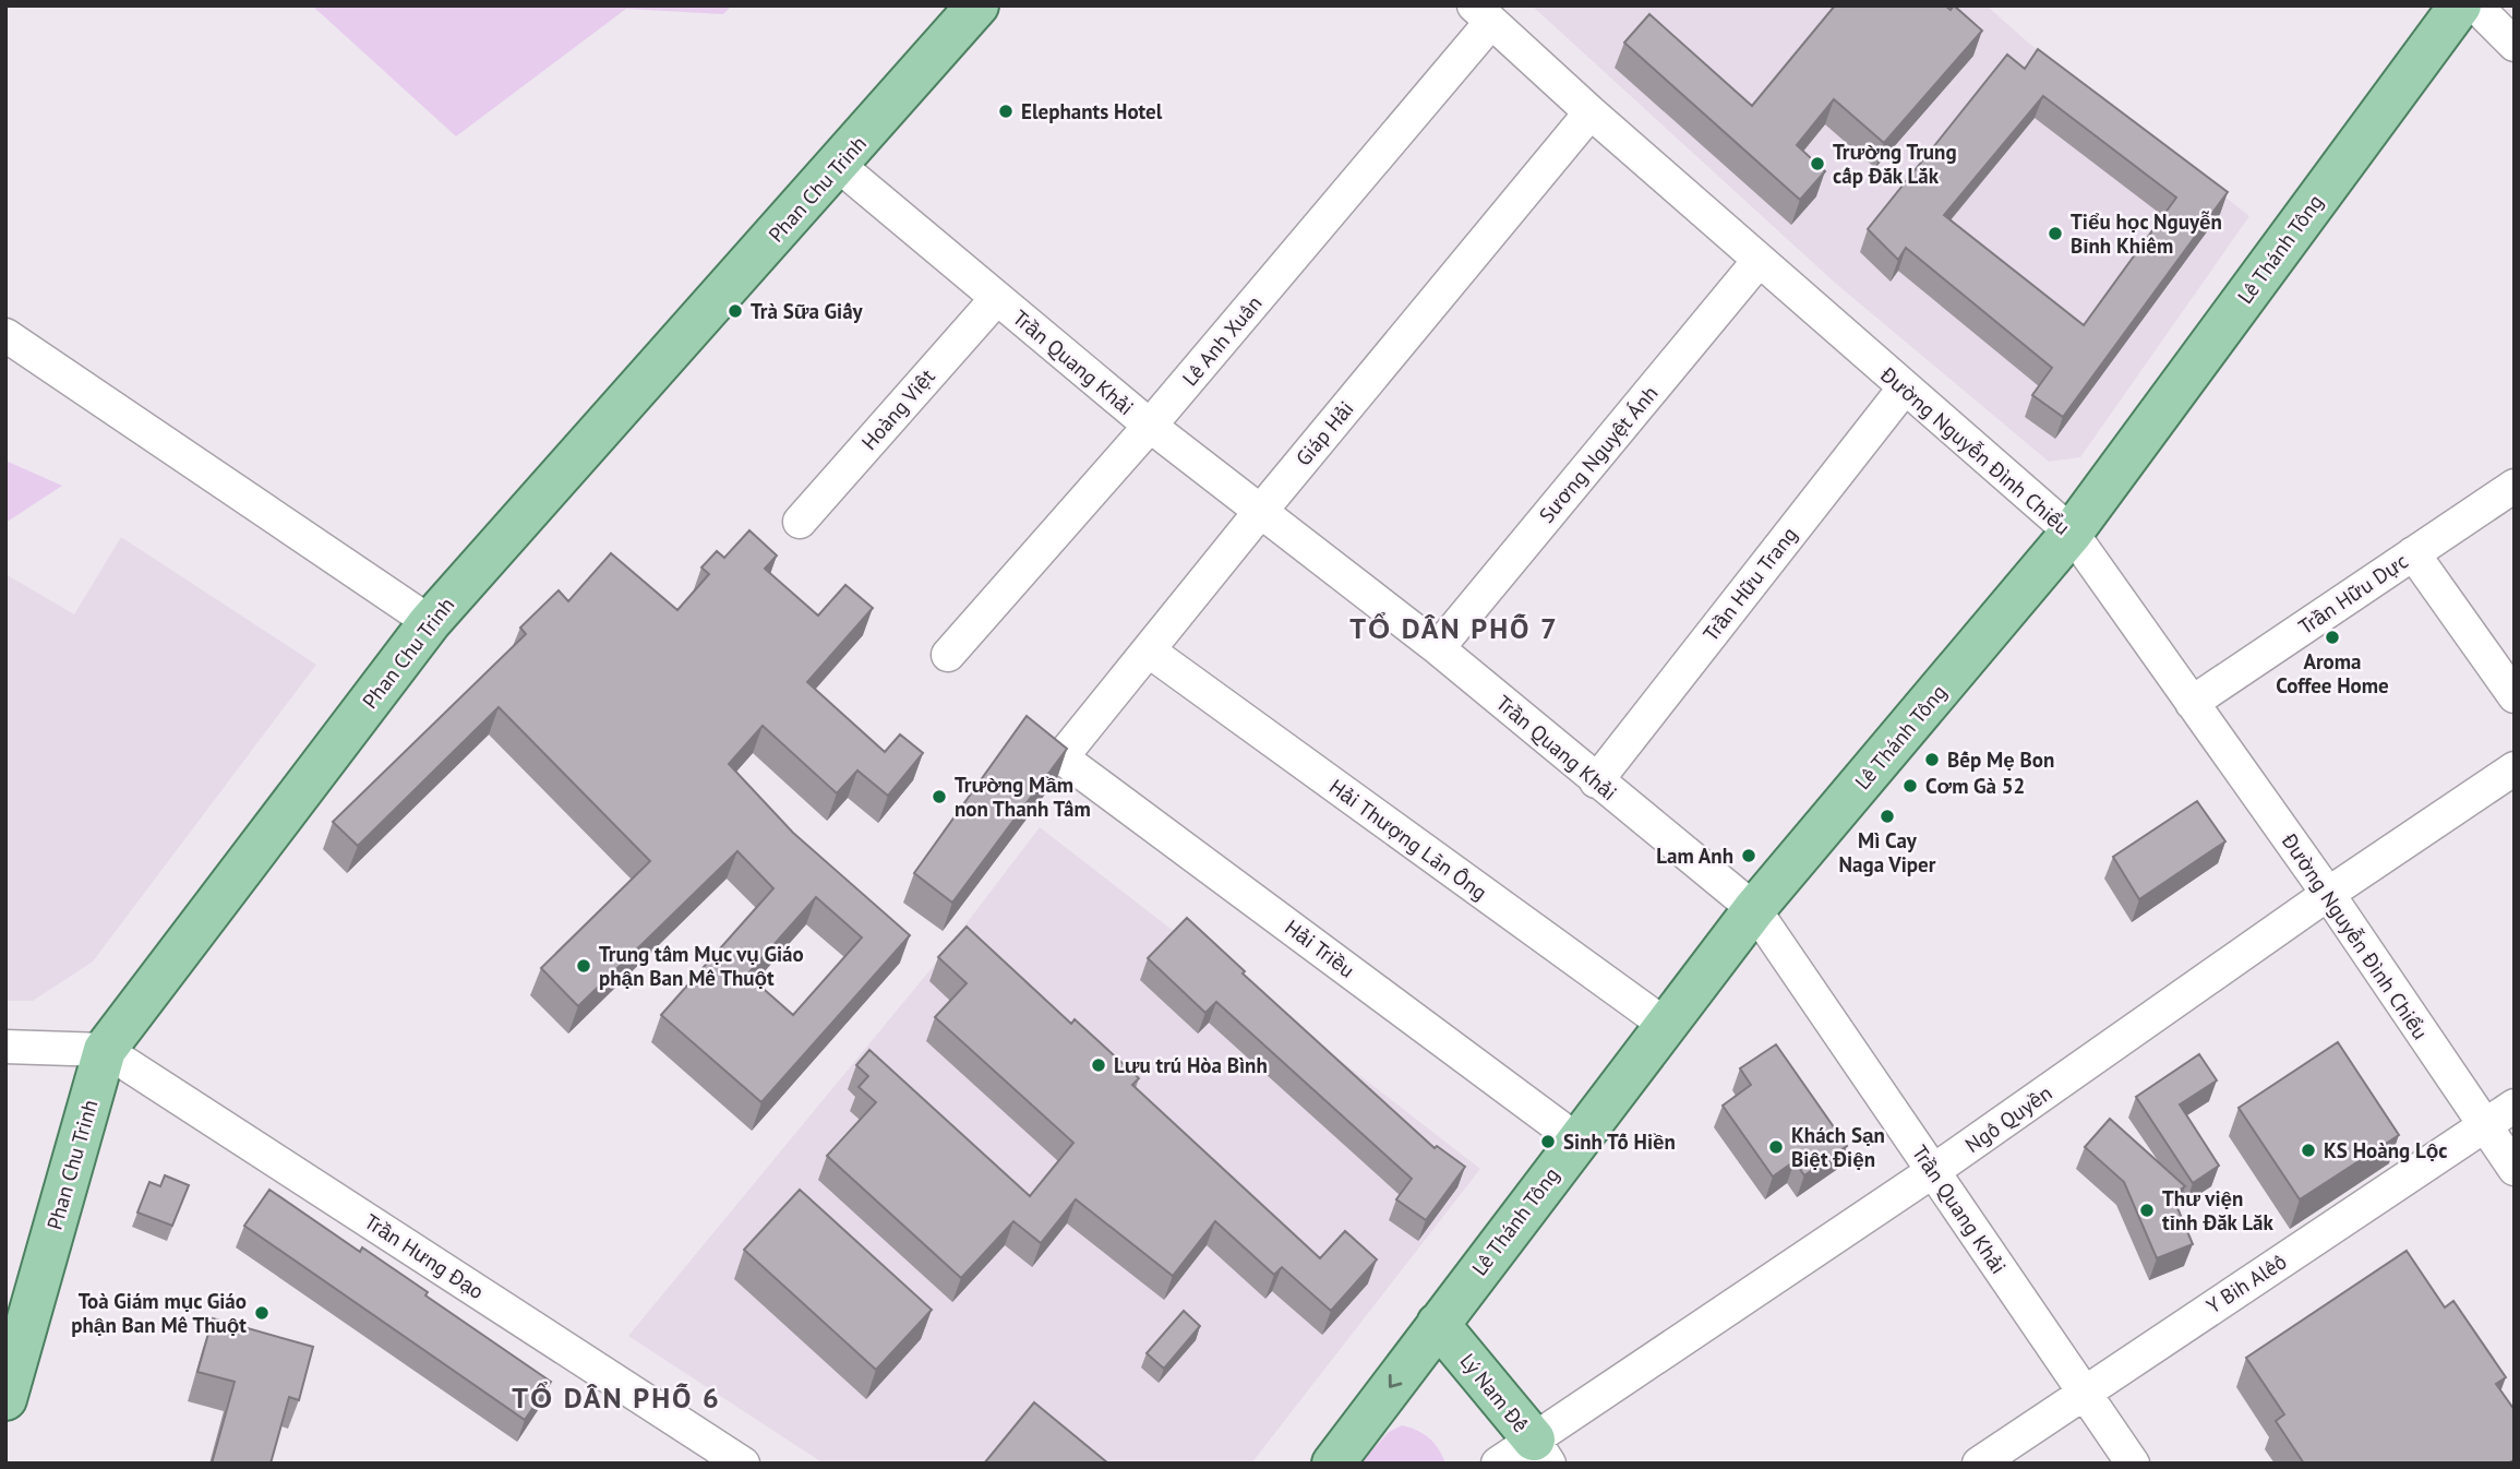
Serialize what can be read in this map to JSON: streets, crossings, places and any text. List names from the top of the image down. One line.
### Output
{"streets":{"main road":["Phan Chu Trinh","Lê Thánh Tông","Lý Nam Đế"],"street":["Lê Anh Xuân","Trần Quang Khải","Hoàng Việt","Giáp Hải","Đường Nguyễn Đình Chiểu","Sương Nguyệt Ánh","Trần Hữu Trang","Trần Hữu Dực","Hải Thượng Lãn Ông","Hải Triều","Ngô Quyền","Trần Hưng Đạo","Y Bih Alêô"]},"crossings":[["Phan Chu Trinh","Trần Quang Khải"],["Phan Chu Trinh","Trần Hưng Đạo"],["Lê Thánh Tông","Trần Quang Khải"],["Lê Thánh Tông","Đường Nguyễn Đình Chiểu"],["Lê Thánh Tông","Hải Thượng Lãn Ông"],["Lê Thánh Tông","Hải Triều"],["Lê Thánh Tông","Lý Nam Đế"],["Lê Anh Xuân","Trần Quang Khải"],["Lê Anh Xuân","Đường Nguyễn Đình Chiểu"],["Trần Quang Khải","Hoàng Việt"],["Trần Quang Khải","Giáp Hải"],["Trần Quang Khải","Sương Nguyệt Ánh"],["Trần Quang Khải","Trần Hữu Trang"],["Trần Quang Khải","Ngô Quyền"],["Trần Quang Khải","Y Bih Alêô"],["Giáp Hải","Đường Nguyễn Đình Chiểu"],["Giáp Hải","Hải Thượng Lãn Ông"],["Giáp Hải","Hải Triều"],["Đường Nguyễn Đình Chiểu","Sương Nguyệt Ánh"],["Đường Nguyễn Đình Chiểu","Trần Hữu Trang"],["Đường Nguyễn Đình Chiểu","Trần Hữu Dực"],["Đường Nguyễn Đình Chiểu","Ngô Quyền"],["Đường Nguyễn Đình Chiểu","Y Bih Alêô"],["Ngô Quyền","Lý Nam Đế"]],"districts":["TỔ DÂN PHỐ 7","TỔ DÂN PHỐ 6"],"places":["Elephants Hotel","Trường Trung cấp Đắk Lắk","Tiểu học Nguyễn Bỉnh Khiêm","Trà Sữa Giấy","Aroma Coffee Home","Bếp Mẹ Bon","Cơm Gà 52","Trường Mầm non Thanh Tâm","Mì Cay Naga Viper","Lam Anh","Trung tâm Mục vụ Giáo phận Ban Mê Thuột","Lưu trú Hòa Bình","Sinh Tố Hiền","Khách Sạn Biệt Điện","KS Hoàng Lộc","Thư viện tỉnh Đăk Lăk","Toà Giám mục Giáo phận Ban Mê Thuột"]}
